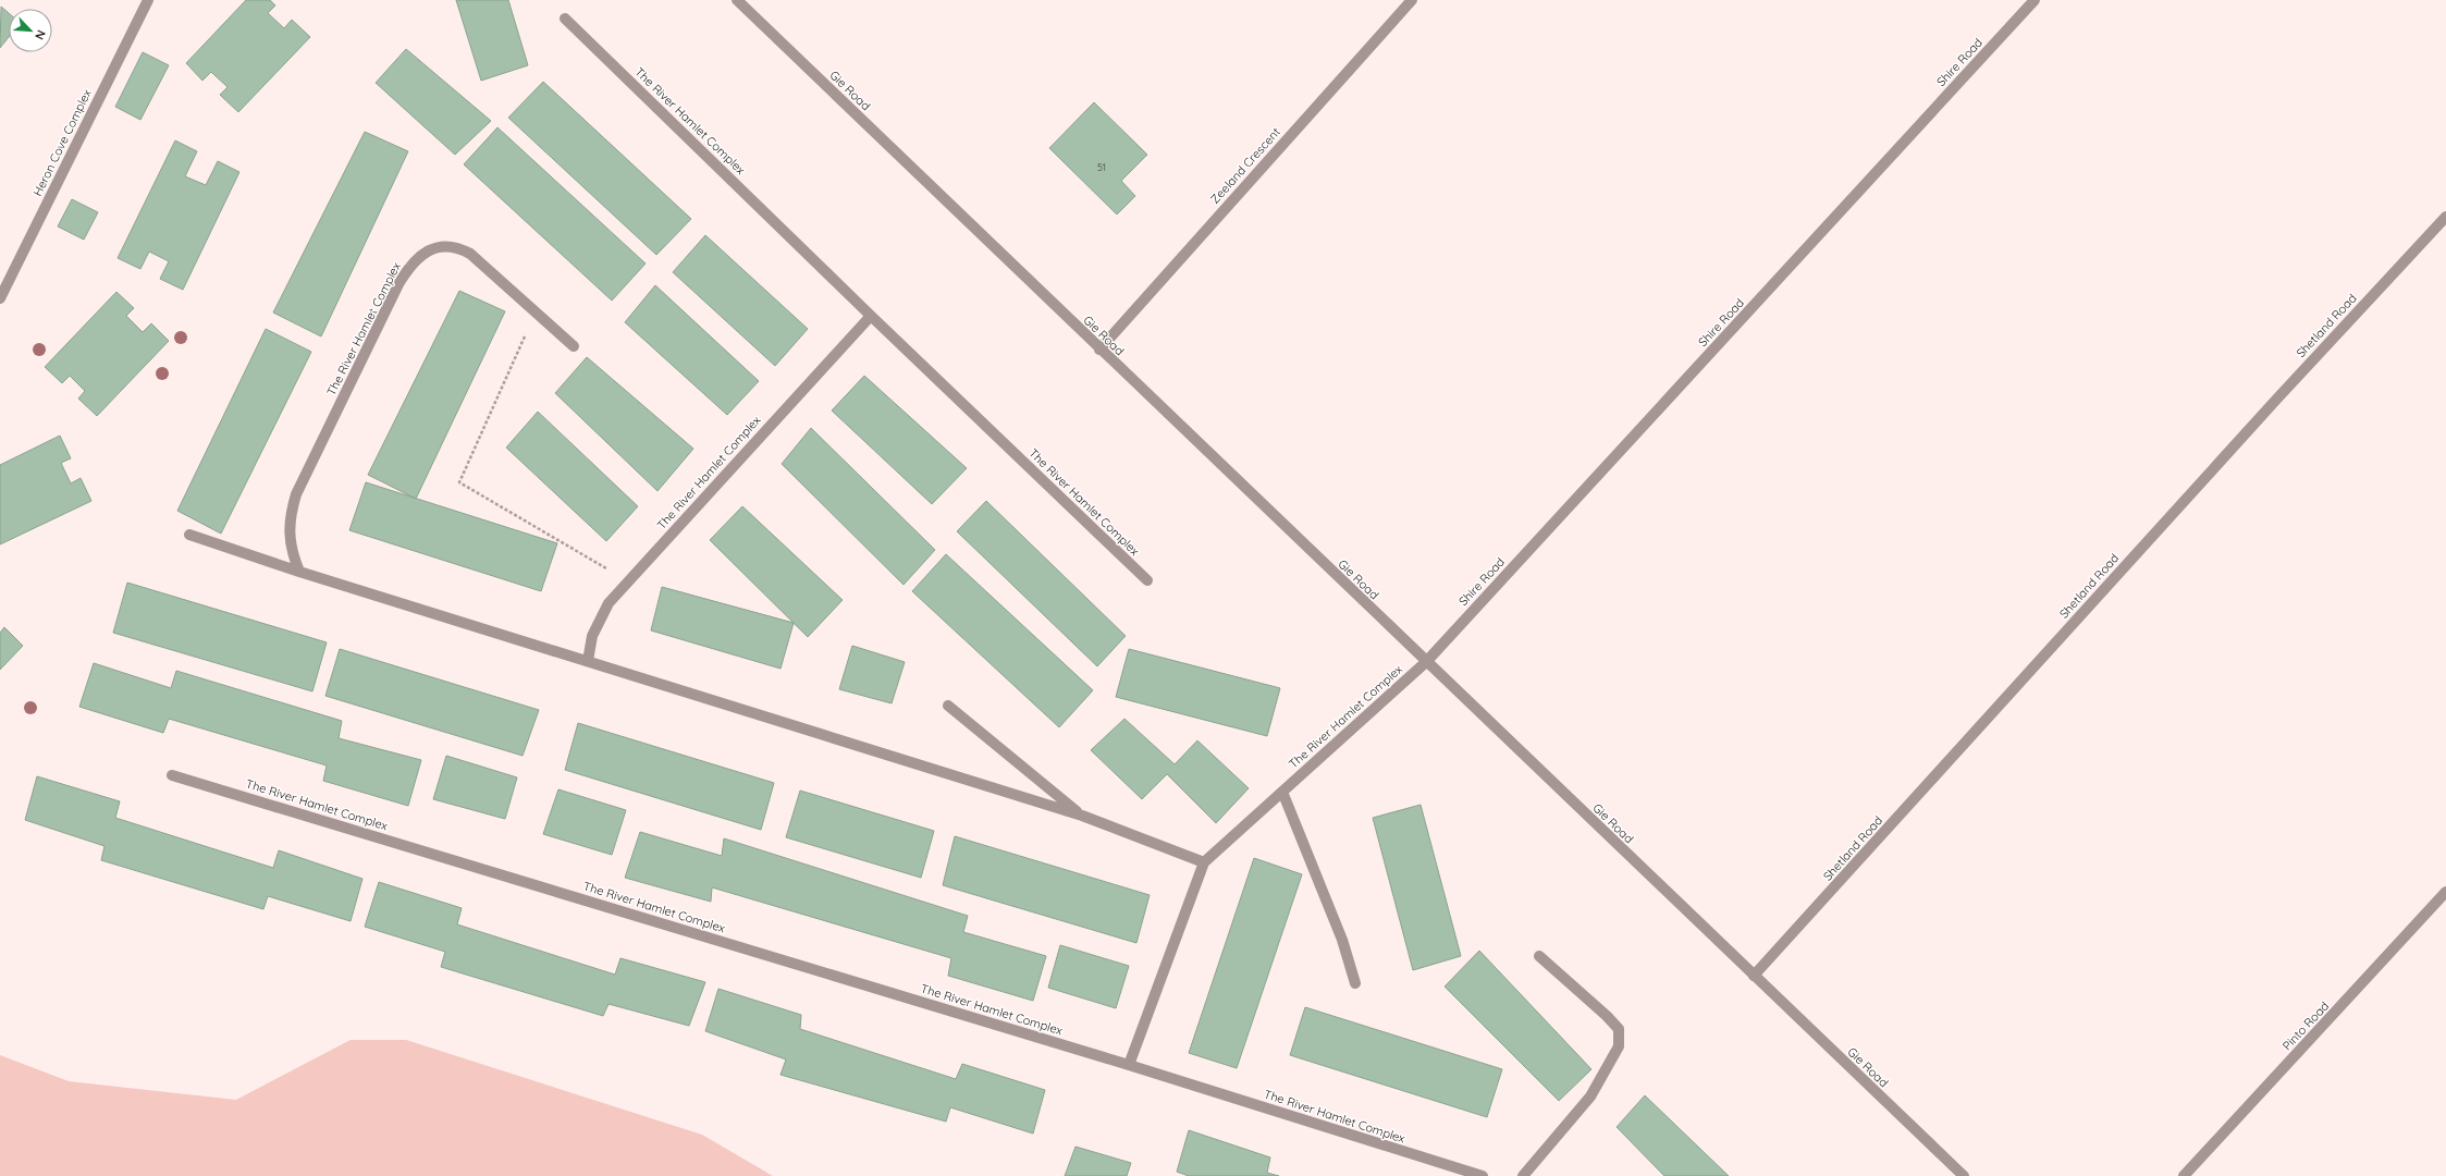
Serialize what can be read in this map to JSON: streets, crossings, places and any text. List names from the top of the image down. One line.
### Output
{"streets":{"street":["Shire Road","Gie Road","The River Hamlet Complex","Heron Cove Complex","Zeeland Crescent","Shetland Road","Pinto Road"]},"crossings":[["Shire Road","Gie Road"],["Shire Road","The River Hamlet Complex"],["Gie Road","The River Hamlet Complex"],["Gie Road","Zeeland Crescent"],["Gie Road","Shetland Road"]],"house_numbers":["51"],"north":"bottom right"}
